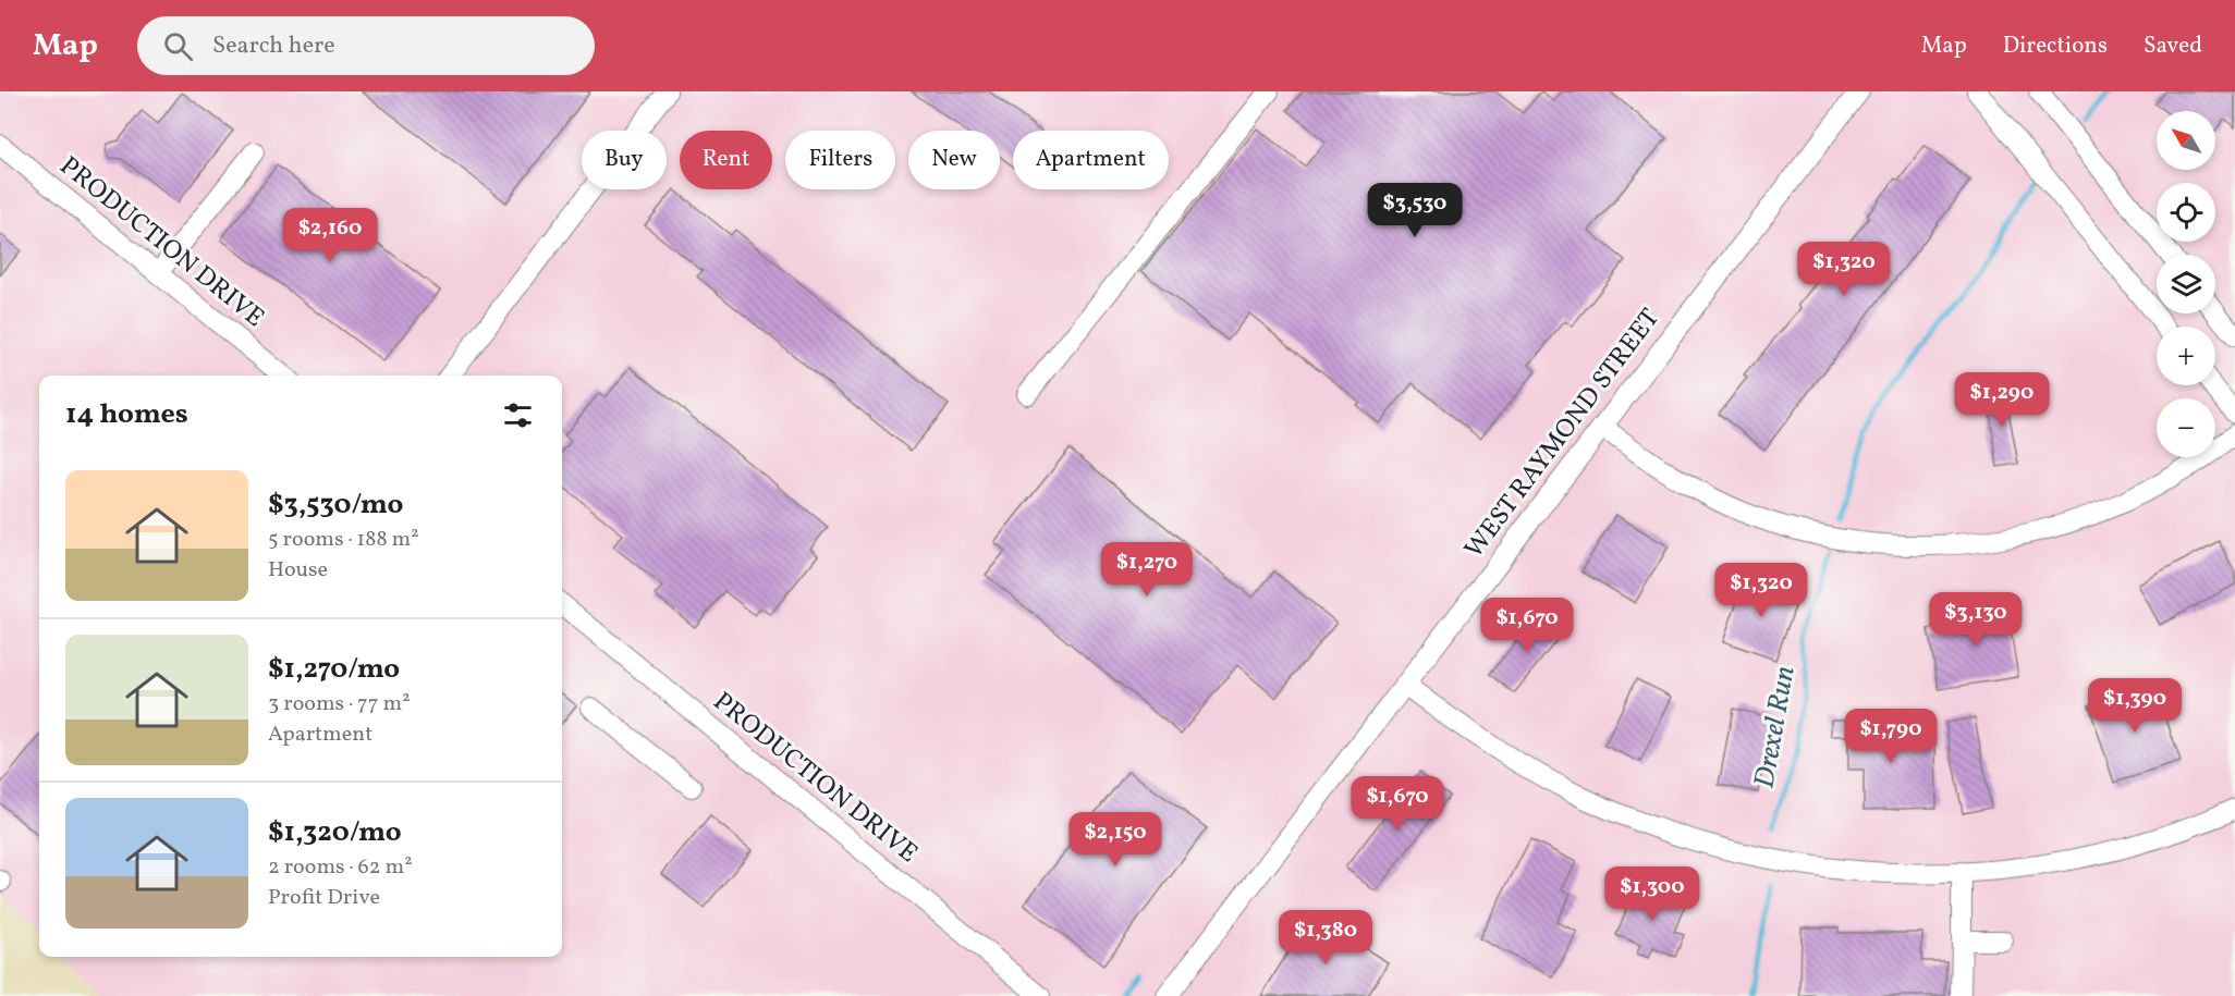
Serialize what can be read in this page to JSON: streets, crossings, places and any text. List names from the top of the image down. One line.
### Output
{"streets":{"street":["PRODUCTION DRIVE","WEST RAYMOND STREET"]},"water":["Drexel Run"],"north":"top left","page":{"header":"Map","search":"Search here","nav":["Map","Directions","Saved"],"map_buttons":["+","−"],"chip":["Buy","Rent","Filters","New","Apartment"],"price":["$3,530","$2,160","$1,320","$1,290","$1,270","$1,320","$3,130","$1,670","$1,390","$1,790","$1,670","$2,150","$1,300","$1,380"],"heading":"14 homes","list":[{"name":"$3,530/mo","note":"5 rooms · 188 m² · House"},{"name":"$1,270/mo","note":"3 rooms · 77 m² · Apartment"},{"name":"$1,320/mo","note":"2 rooms · 62 m² · Profit Drive"}]}}
